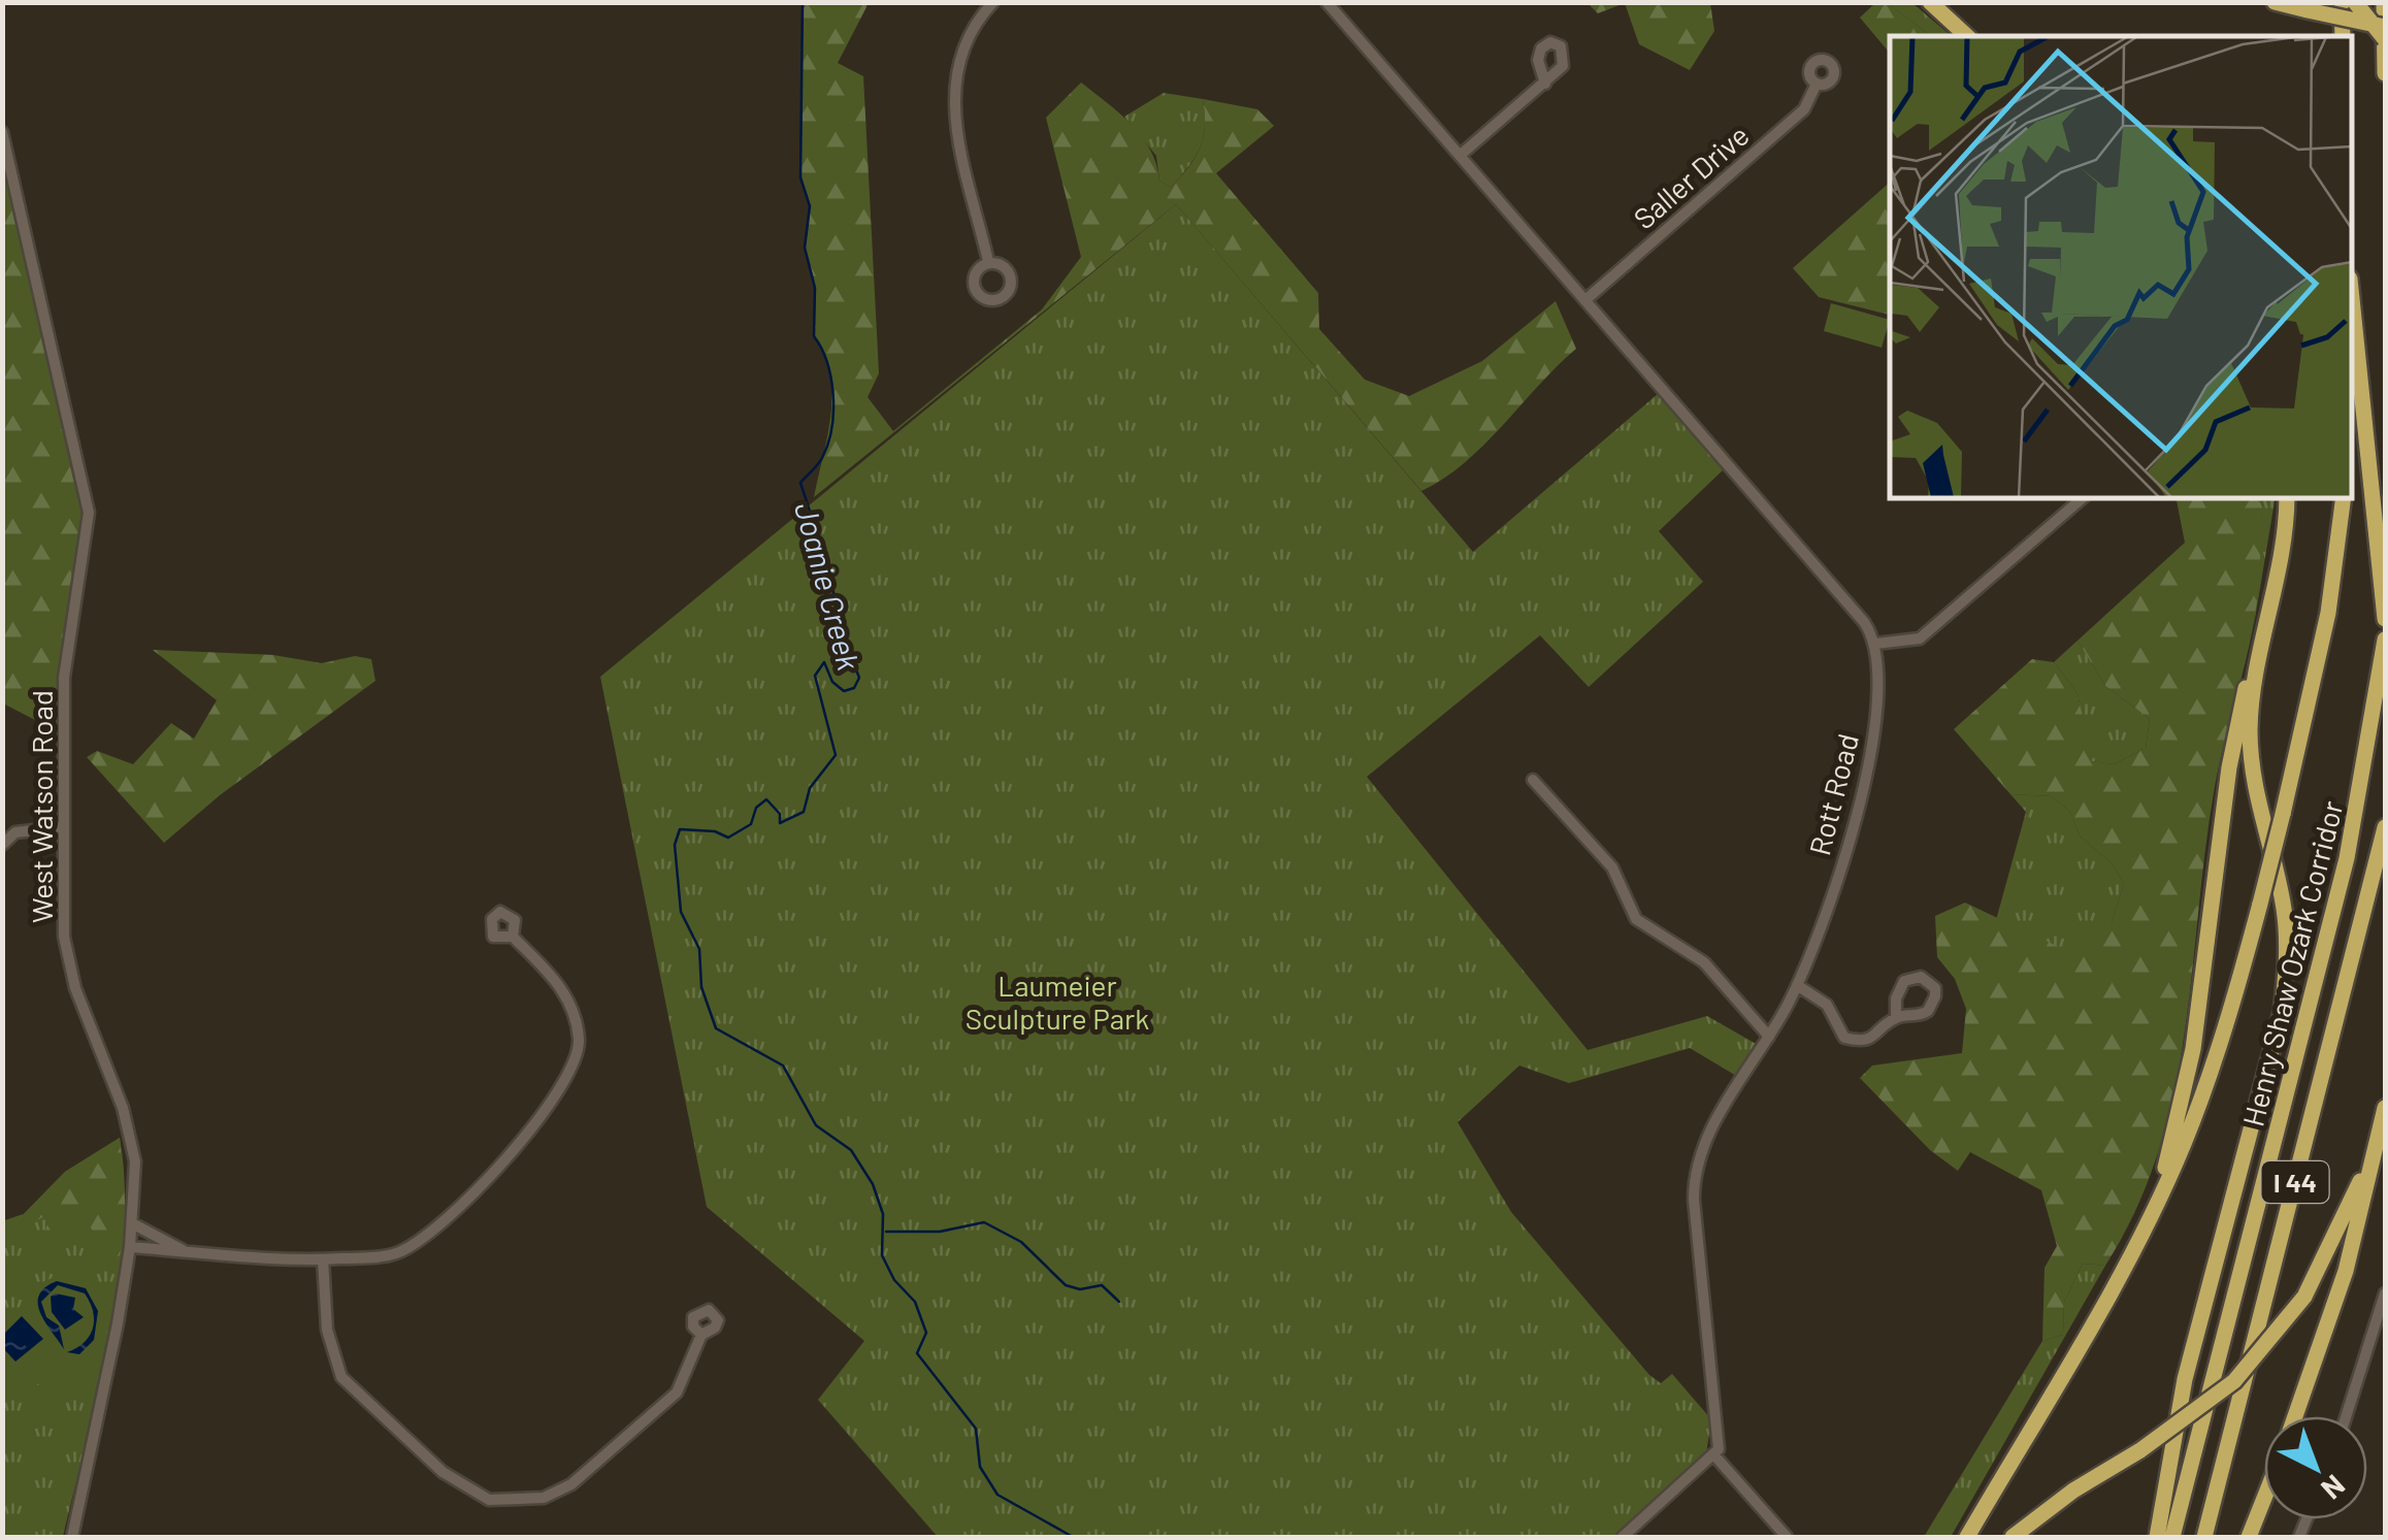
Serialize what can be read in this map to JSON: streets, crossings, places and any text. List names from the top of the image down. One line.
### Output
{"streets":{"highway":["Henry Shaw Ozark Corridor","I 44"],"street":["Saller Drive","Rott Road","West Watson Road"]},"water":["Joanie Creek"],"parks":["Laumeier Sculpture Park"],"north":"bottom right"}
